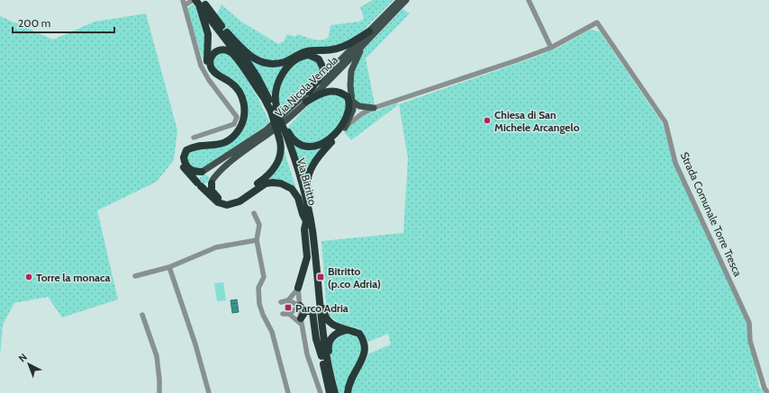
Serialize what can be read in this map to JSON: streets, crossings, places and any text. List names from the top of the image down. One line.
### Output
{"streets":{"highway":["Via Bitritto"],"main road":["Via Nicola Vernola"],"street":["Strada Comunale Torre Tresca"]},"places":{"other":["Chiesa di San Michele Arcangelo","Torre la monaca"],"transit":["Bitritto (p.co Adria)","Parco Adria"]},"scale_bar":"200 m","north":"top left"}
